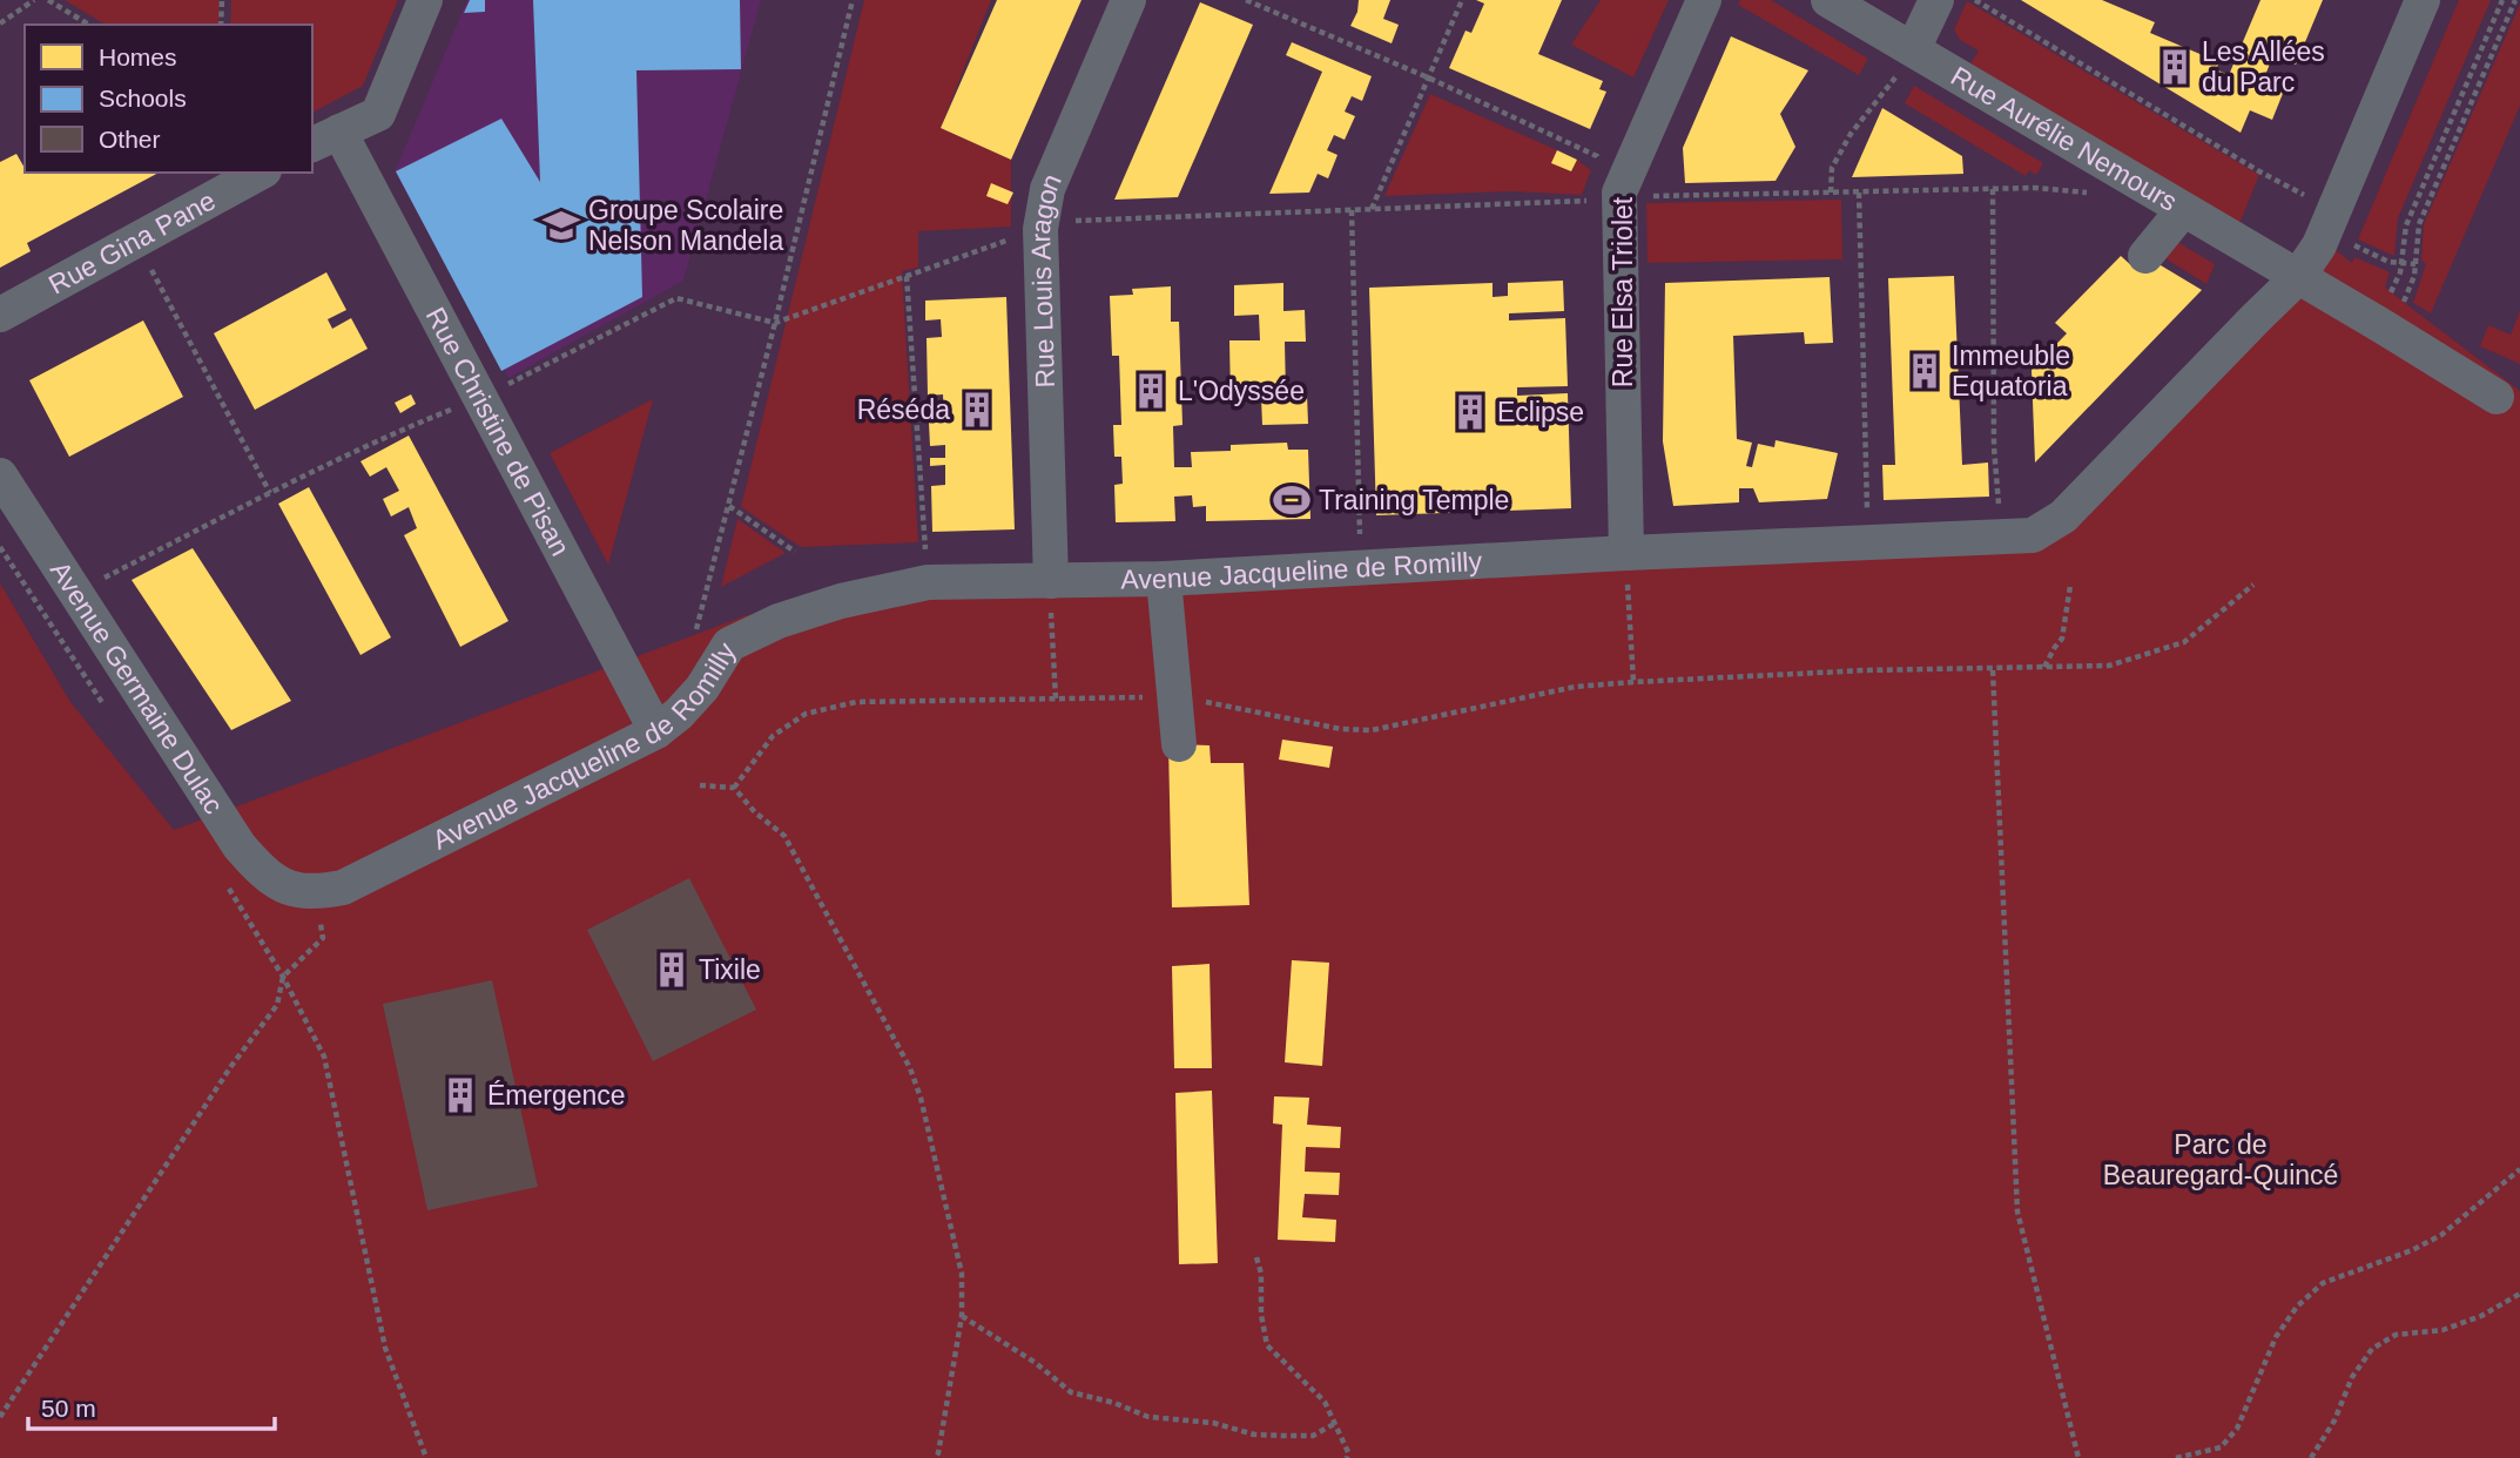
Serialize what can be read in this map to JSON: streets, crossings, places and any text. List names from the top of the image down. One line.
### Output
{"streets":{"street":["Rue Aurélie Nemours","Rue Gina Pane","Rue Louis Aragon","Rue Elsa Triolet","Rue Christine de Pisan","Avenue Jacqueline de Romilly","Avenue Germaine Dulac"]},"crossings":[["Rue Aurélie Nemours","Avenue Jacqueline de Romilly"],["Rue Louis Aragon","Avenue Jacqueline de Romilly"],["Rue Elsa Triolet","Avenue Jacqueline de Romilly"],["Rue Christine de Pisan","Avenue Jacqueline de Romilly"],["Avenue Jacqueline de Romilly","Avenue Germaine Dulac"]],"parks":["Parc de Beauregard-Quincé"],"places":{"building":["Les Allées du Parc","Immeuble Equatoria","L'Odyssée","Réséda","Eclipse","Tixile","Émergence"],"school or university":["Groupe Scolaire Nelson Mandela"],"sports":["Training Temple"]},"legend":["Homes","Schools","Other"],"scale_bar":"50 m"}
